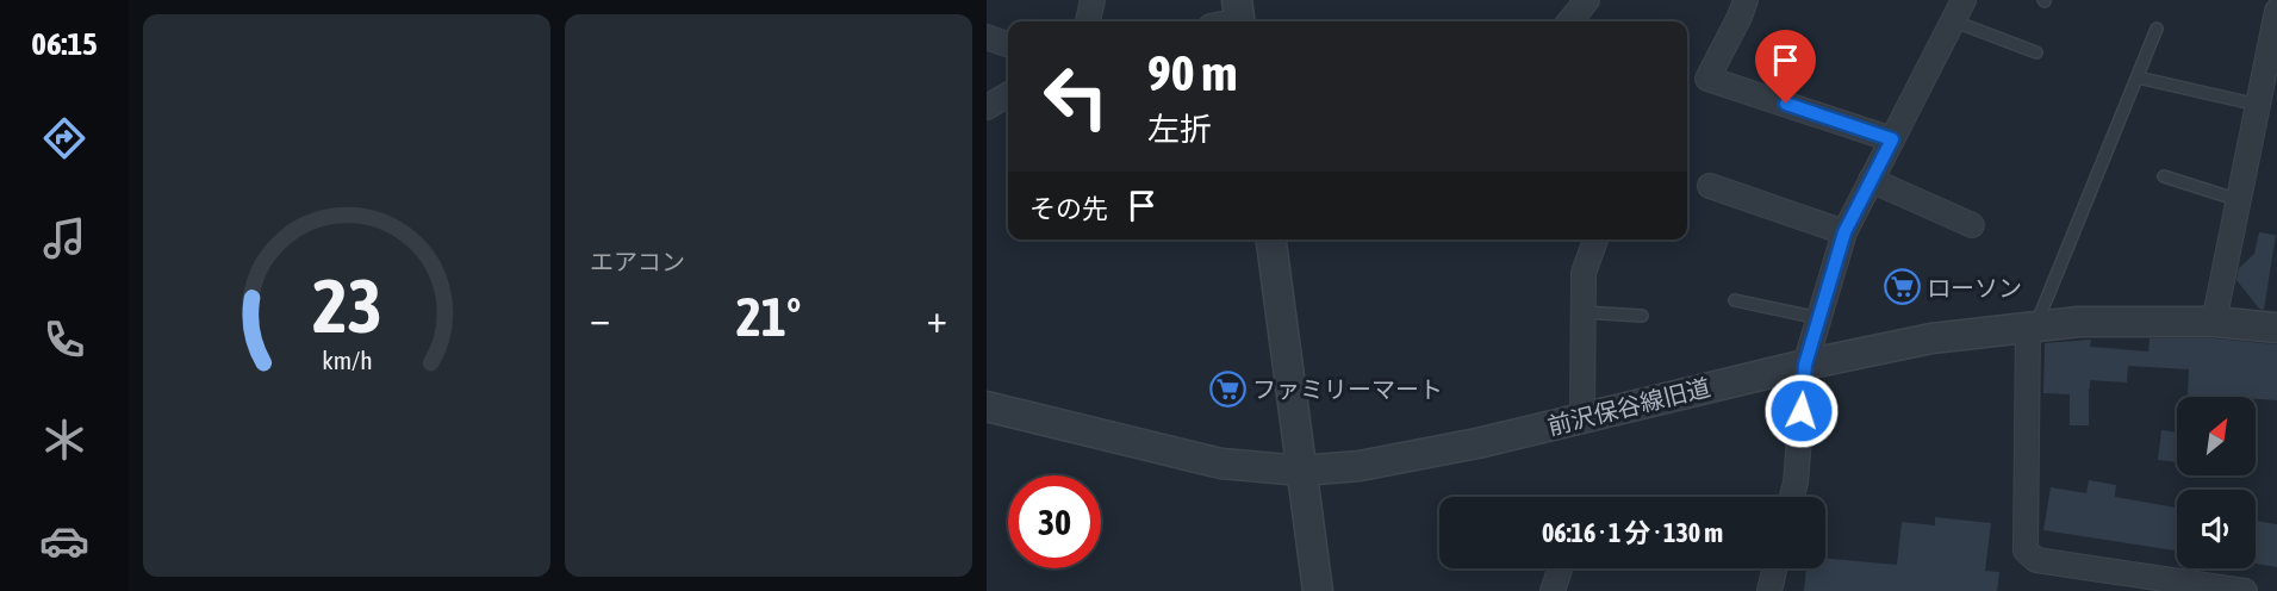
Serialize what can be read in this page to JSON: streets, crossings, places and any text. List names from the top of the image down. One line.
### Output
{"streets":{"street":["前沢保谷線旧道"]},"places":{"supermarket":["ローソン","ファミリーマート"]},"north":"top right","page":{"tabs":"06:15","tile":"エアコン","turn":["90 m","左折"],"then":"その先","heat":["−","21°","+"],"limit":"30","trip":"06:16 · 1 分 · 130 m","gauge":["23","km/h"]}}
